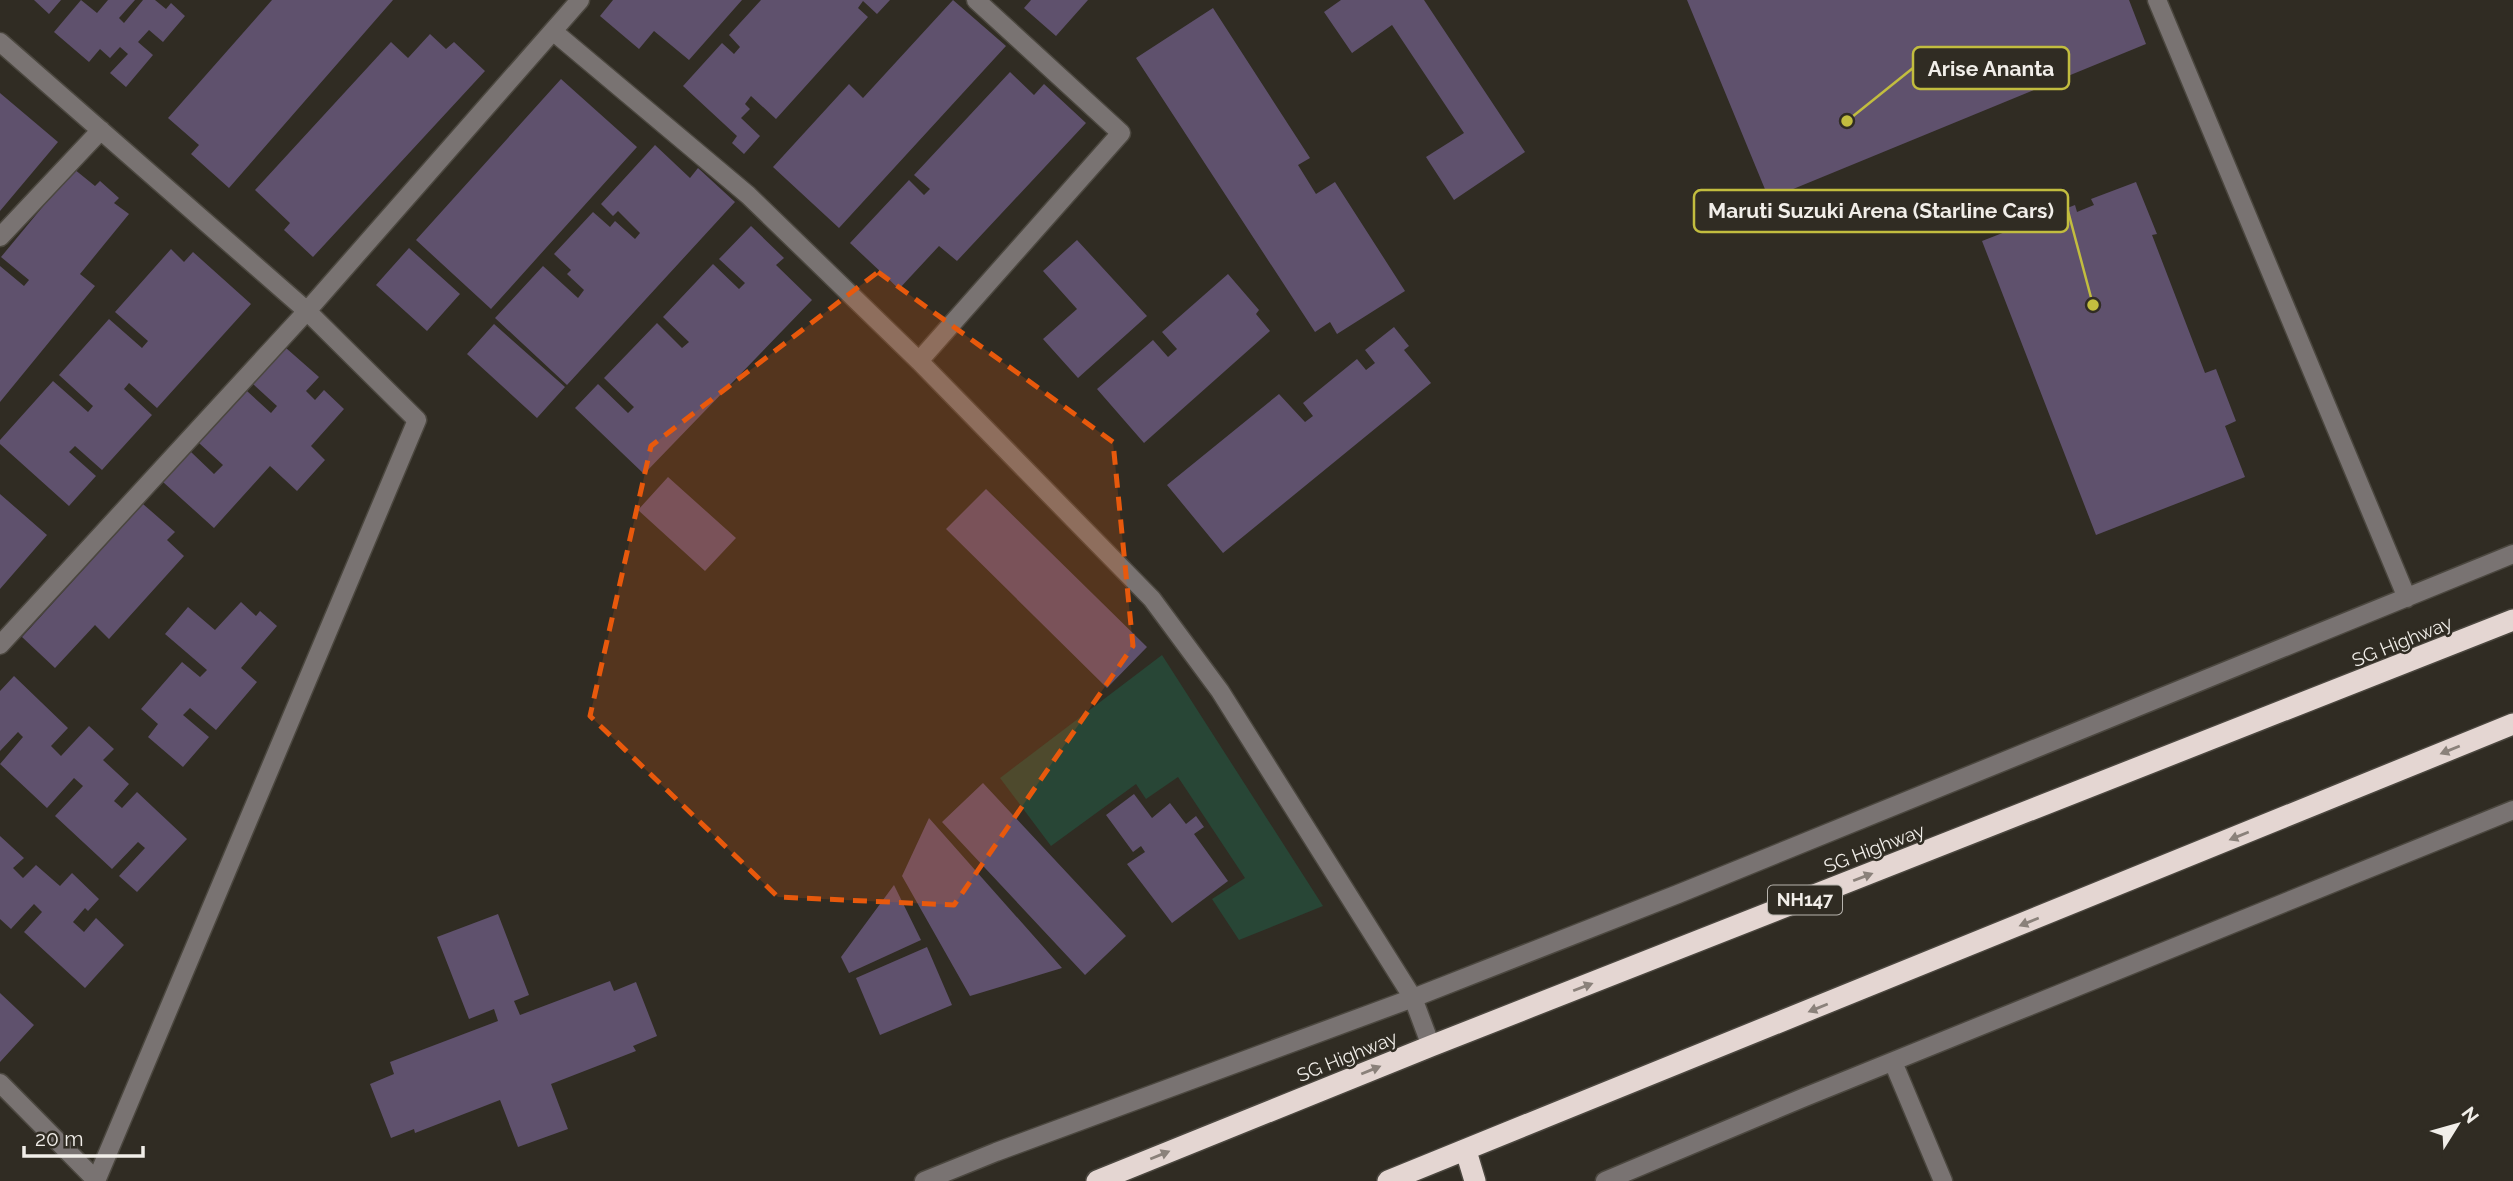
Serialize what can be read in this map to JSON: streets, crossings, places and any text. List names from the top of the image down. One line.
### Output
{"streets":{"highway":["SG Highway","NH147"]},"places":["Arise Ananta","Maruti Suzuki Arena (Starline Cars)"],"scale_bar":"20 m","north":"top right"}
